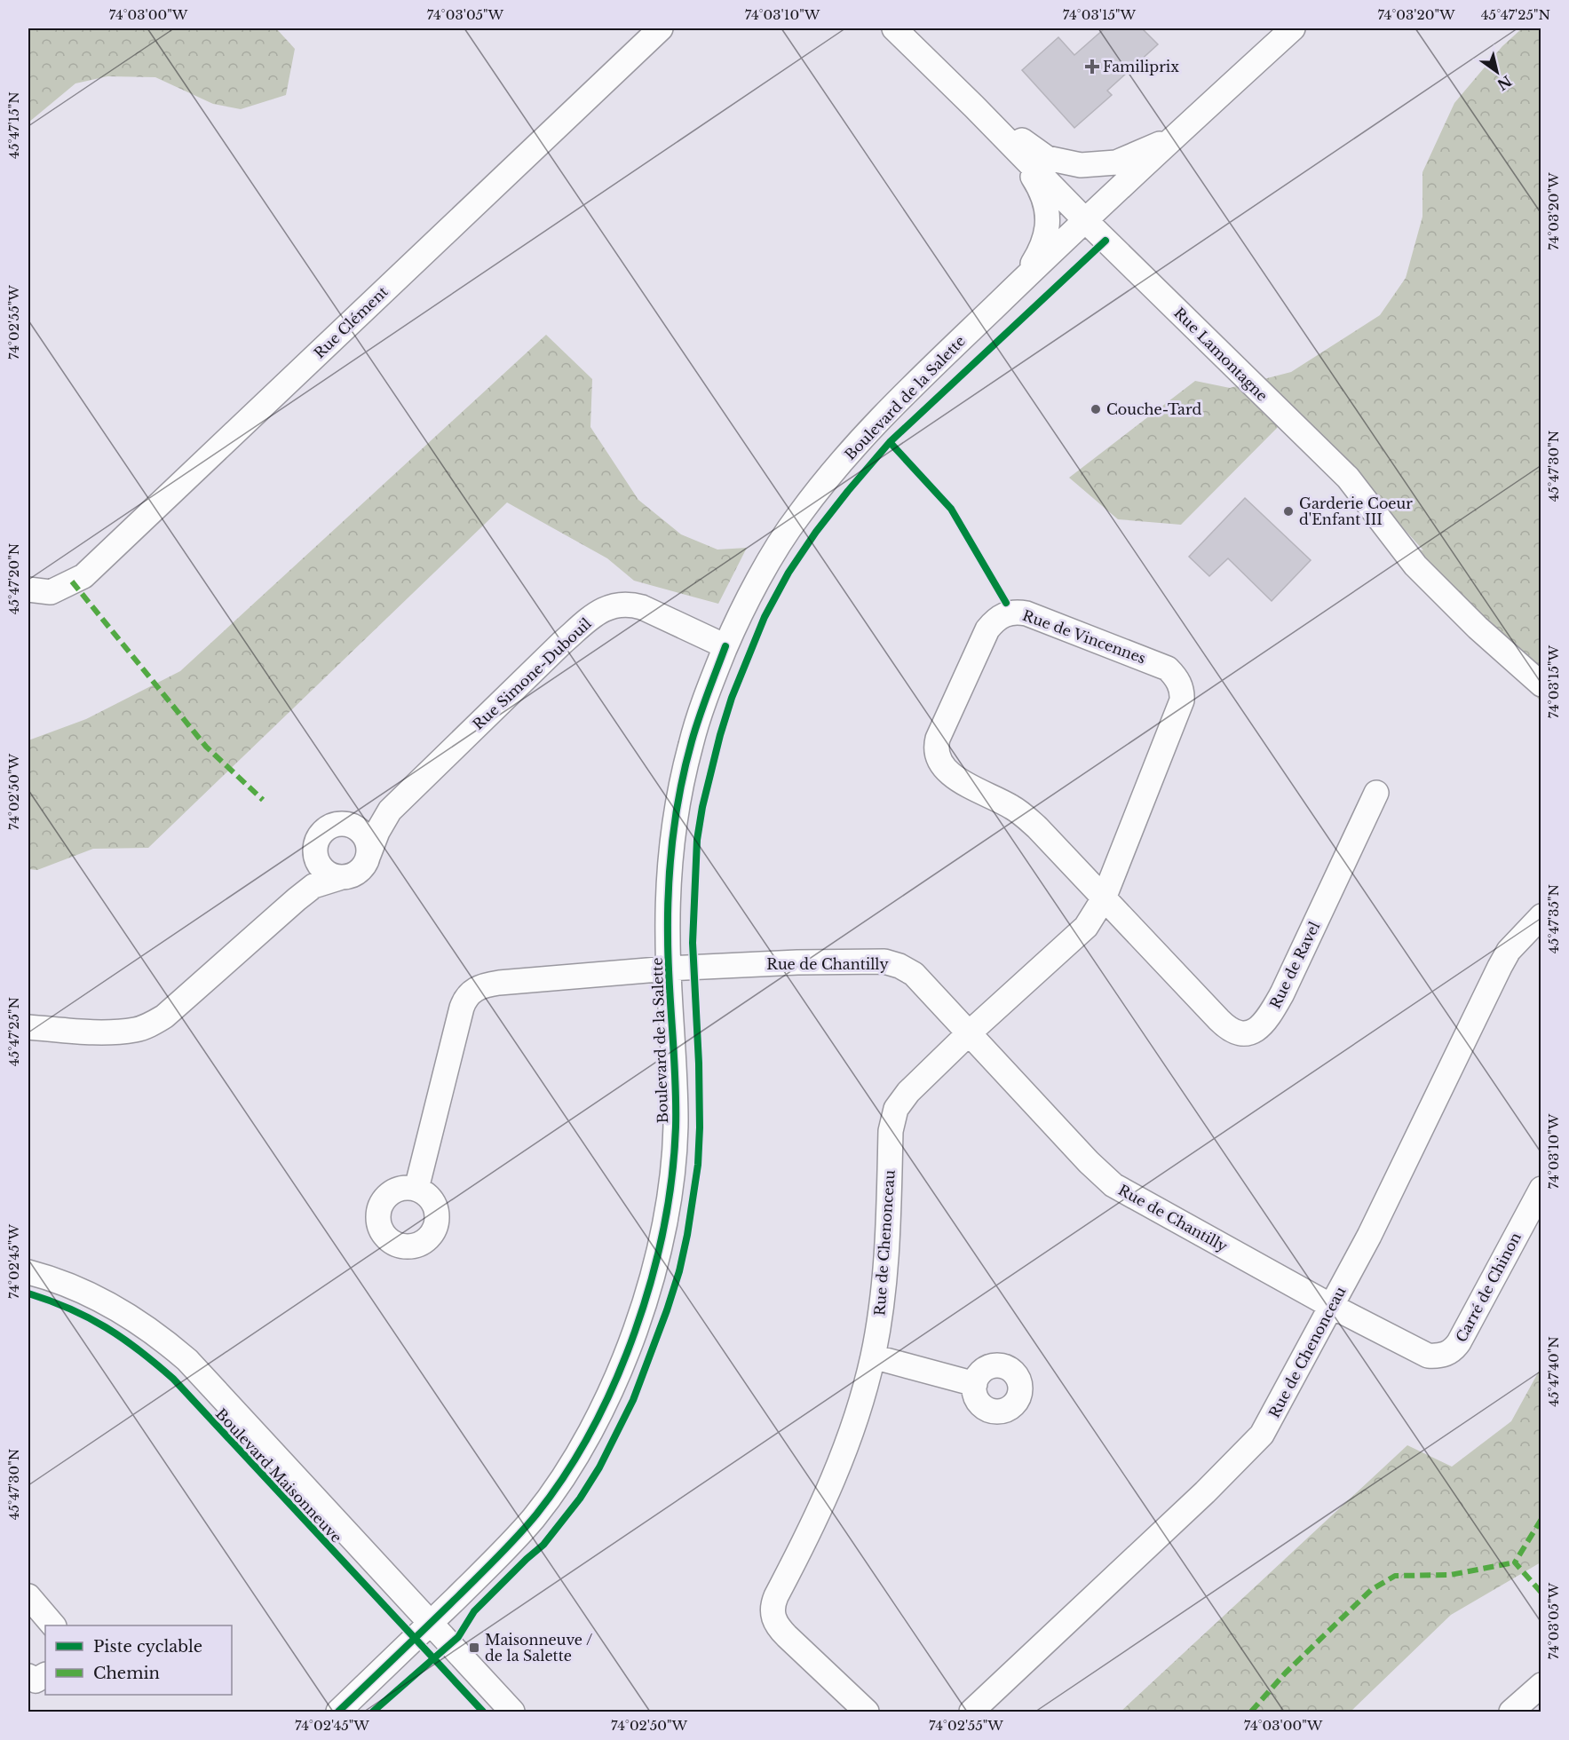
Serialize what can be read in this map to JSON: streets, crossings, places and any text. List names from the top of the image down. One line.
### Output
{"streets":{"street":["Rue Clément","Rue Lamontagne","Boulevard de la Salette","Rue de Vincennes","Rue Simone-Dubouil","Rue de Chantilly","Rue de Ravel","Rue de Chenonceau","Carré de Chinon","Boulevard Maisonneuve"]},"crossings":[["Rue Lamontagne","Boulevard de la Salette"],["Boulevard de la Salette","Rue Simone-Dubouil"],["Boulevard de la Salette","Rue de Chantilly"],["Boulevard de la Salette","Boulevard Maisonneuve"],["Rue de Vincennes","Rue de Chantilly"],["Rue de Vincennes","Rue de Ravel"],["Rue de Vincennes","Rue de Chenonceau"],["Rue de Chantilly","Rue de Chenonceau"],["Rue de Chantilly","Carré de Chinon"],["Rue de Chenonceau","Carré de Chinon"]],"places":{"health":["Familiprix"],"other":["Couche-Tard","Garderie Coeur d'Enfant III"],"transit":["Maisonneuve / de la Salette"]},"legend":["Piste cyclable","Chemin"],"north":"bottom right","coordinates":["74°03'00\"W","74°03'05\"W","74°03'10\"W","74°03'15\"W","74°03'20\"W","45°47'25\"N","45°47'15\"N","74°02'55\"W","45°47'30\"N","45°47'20\"N","74°02'50\"W","45°47'35\"N","74°02'45\"W","45°47'40\"N"]}
